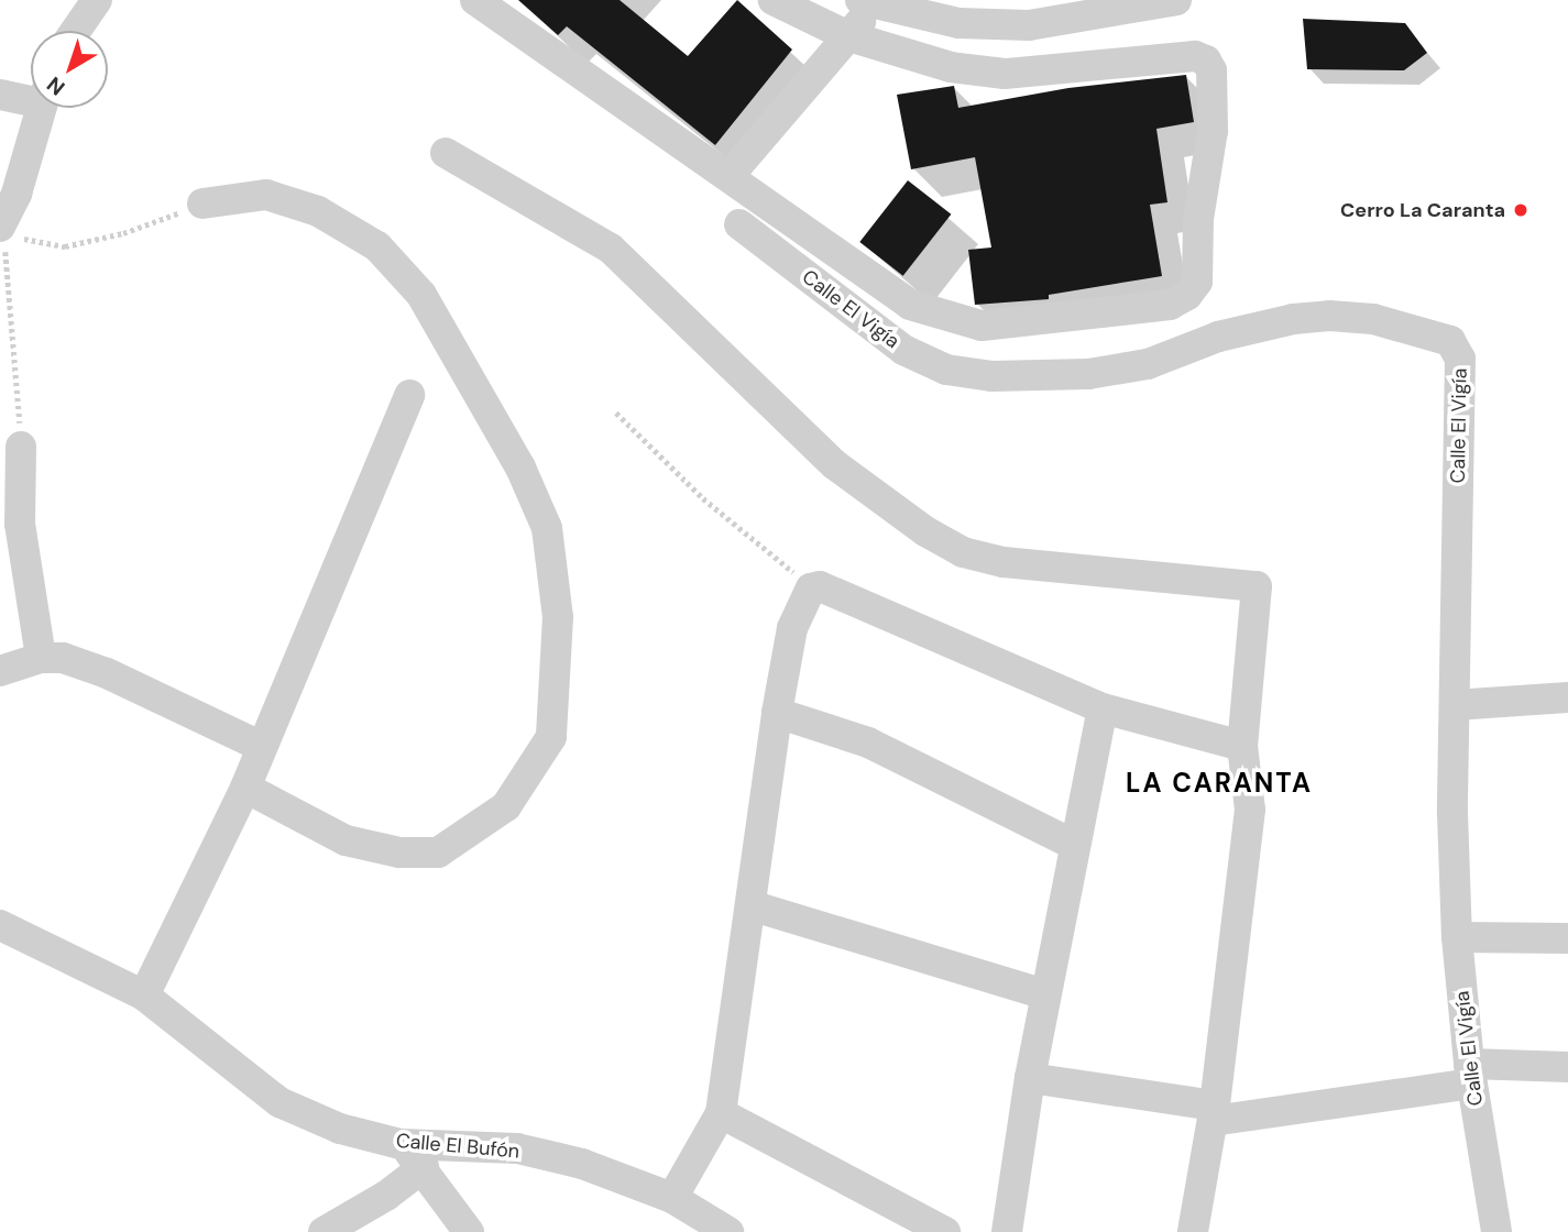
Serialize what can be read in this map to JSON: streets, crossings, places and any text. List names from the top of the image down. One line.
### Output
{"streets":{"street":["Calle El Vigía","Calle El Bufón"]},"districts":["LA CARANTA"],"places":["Cerro La Caranta"],"north":"bottom left"}
